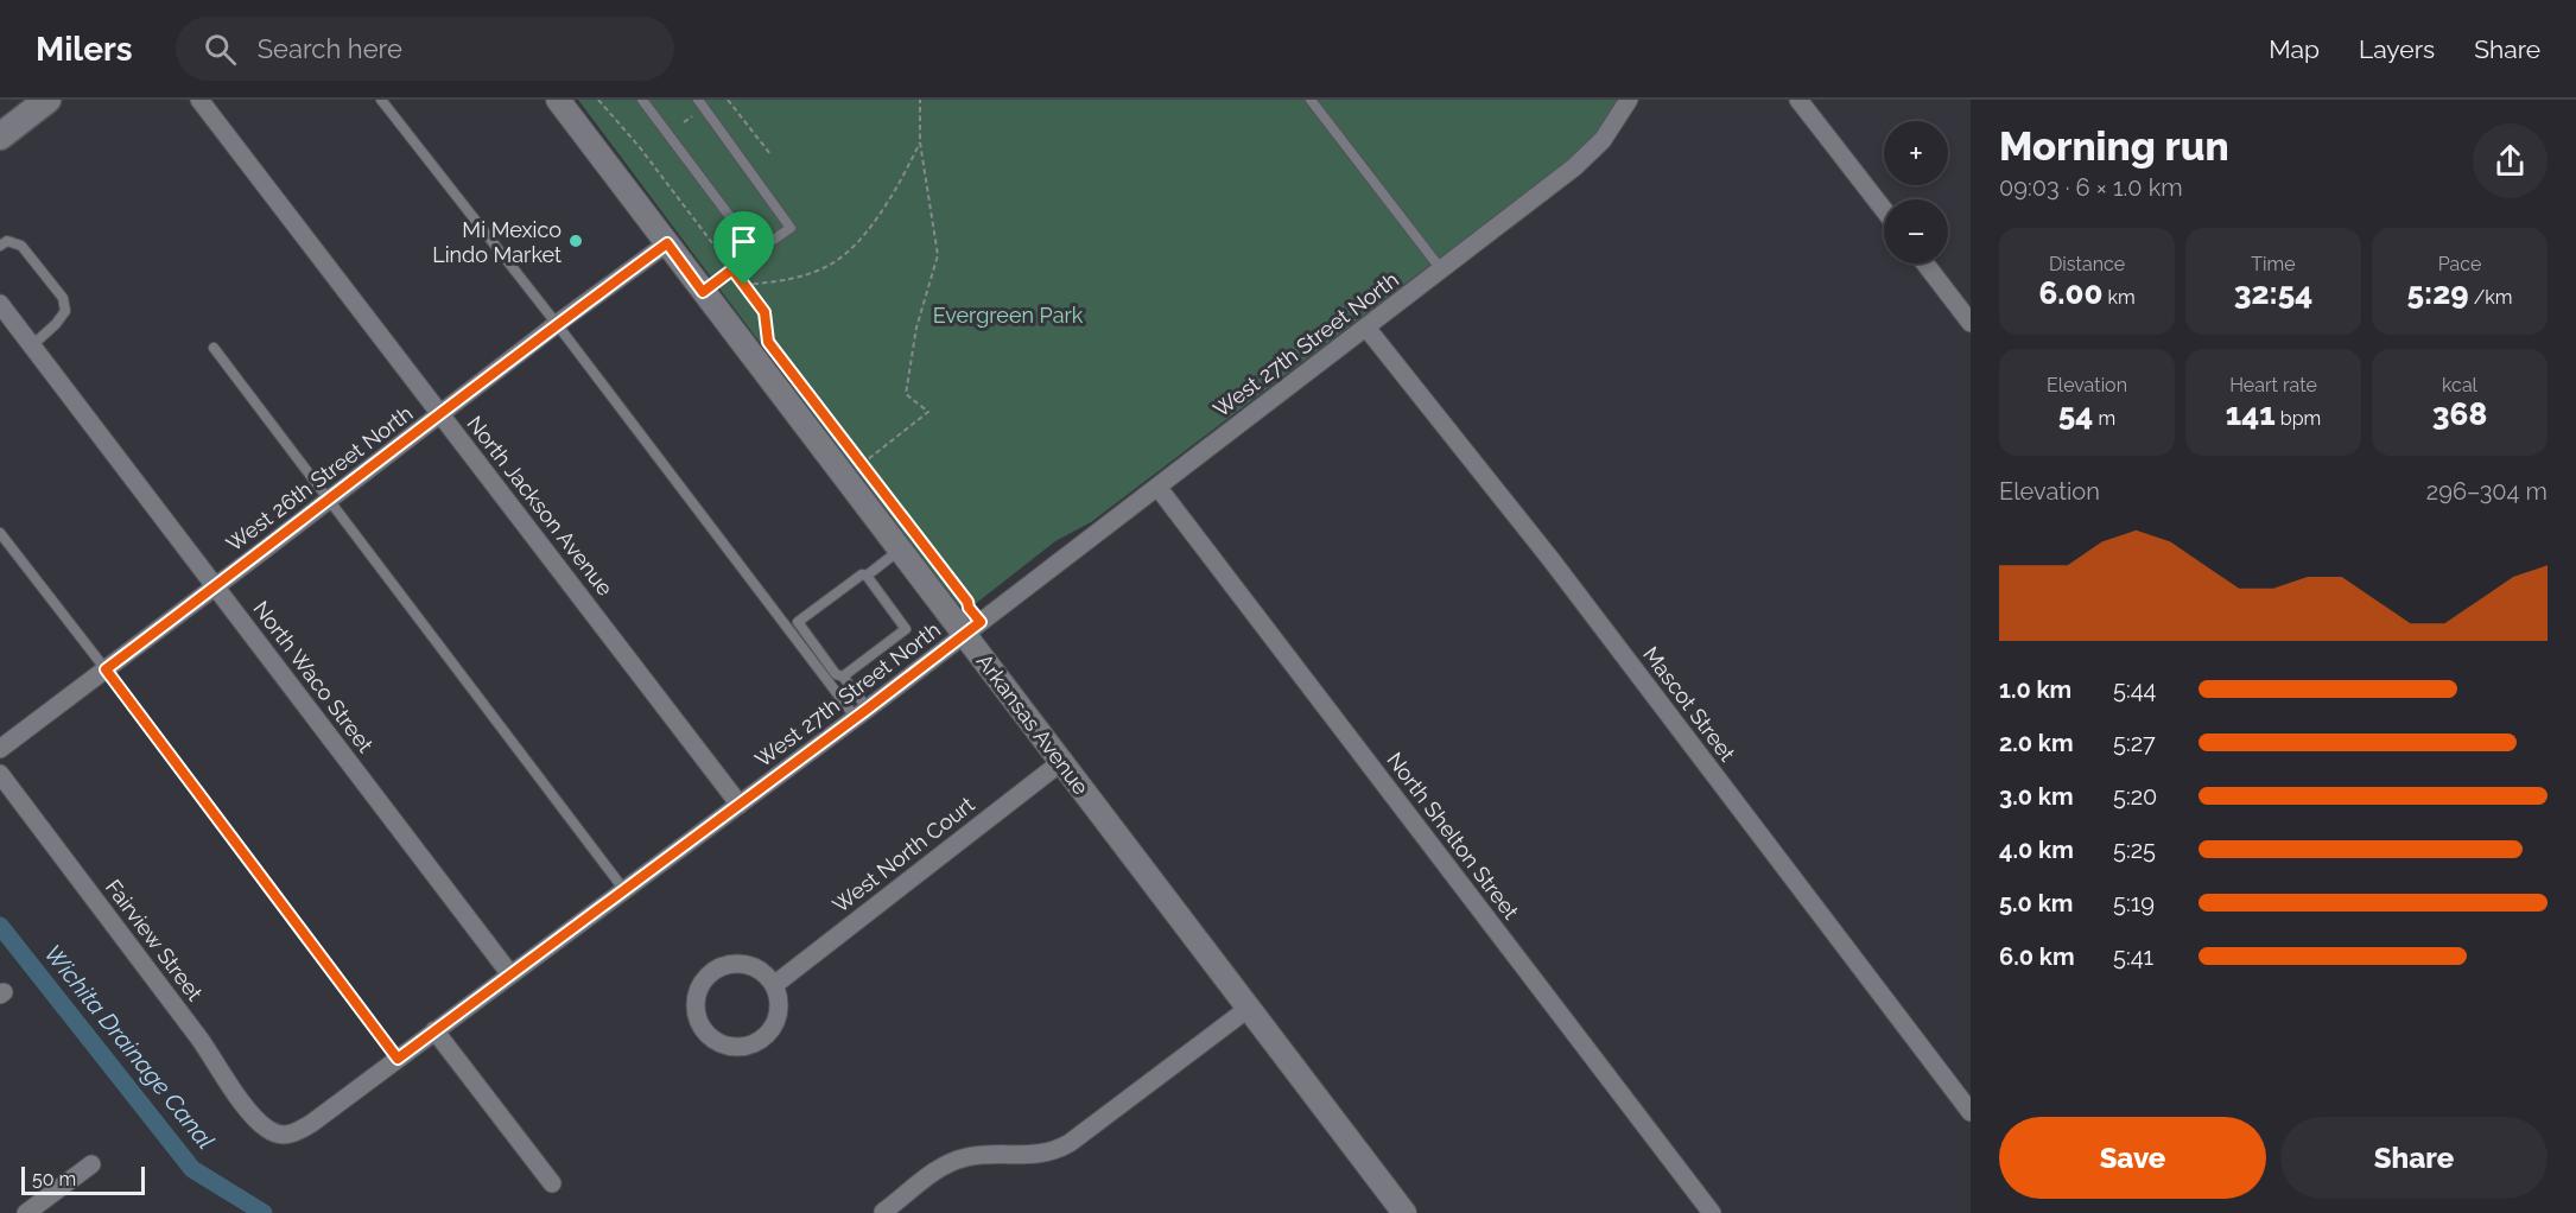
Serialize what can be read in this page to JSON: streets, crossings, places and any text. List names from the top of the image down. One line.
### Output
{"streets":{"street":["West 27th Street North","West 26th Street North","North Jackson Avenue","North Waco Street","Mascot Street","Arkansas Avenue","North Shelton Street","West North Court","Fairview Street"]},"crossings":[["West 27th Street North","North Jackson Avenue"],["West 27th Street North","North Waco Street"],["West 27th Street North","Mascot Street"],["West 27th Street North","Arkansas Avenue"],["West 27th Street North","North Shelton Street"],["West 27th Street North","Fairview Street"],["West 26th Street North","North Jackson Avenue"],["West 26th Street North","North Waco Street"],["West 26th Street North","Arkansas Avenue"],["Arkansas Avenue","West North Court"]],"water":["Wichita Drainage Canal"],"parks":["Evergreen Park"],"places":["Mi Mexico Lindo Market"],"scale_bar":"50 m","page":{"header":"Milers","search":"Search here","nav":["Map","Layers","Share"],"heading":["Morning run","09:03 · 6 × 1.0 km"],"map_buttons":["+","−"],"stats":[["Distance","6.00 km"],["Time","32:54"],["Pace","5:29 /km"],["Elevation","54 m"],["Heart rate","141 bpm"],["kcal","368"]],"chart":["Elevation","296–304 m"],"list":[{"name":"1.0 km","note":"5:44"},{"name":"2.0 km","note":"5:27"},{"name":"3.0 km","note":"5:20"},{"name":"4.0 km","note":"5:25"},{"name":"5.0 km","note":"5:19"},{"name":"6.0 km","note":"5:41"}],"buttons":["Save","Share"],"scale":"50 m"}}
